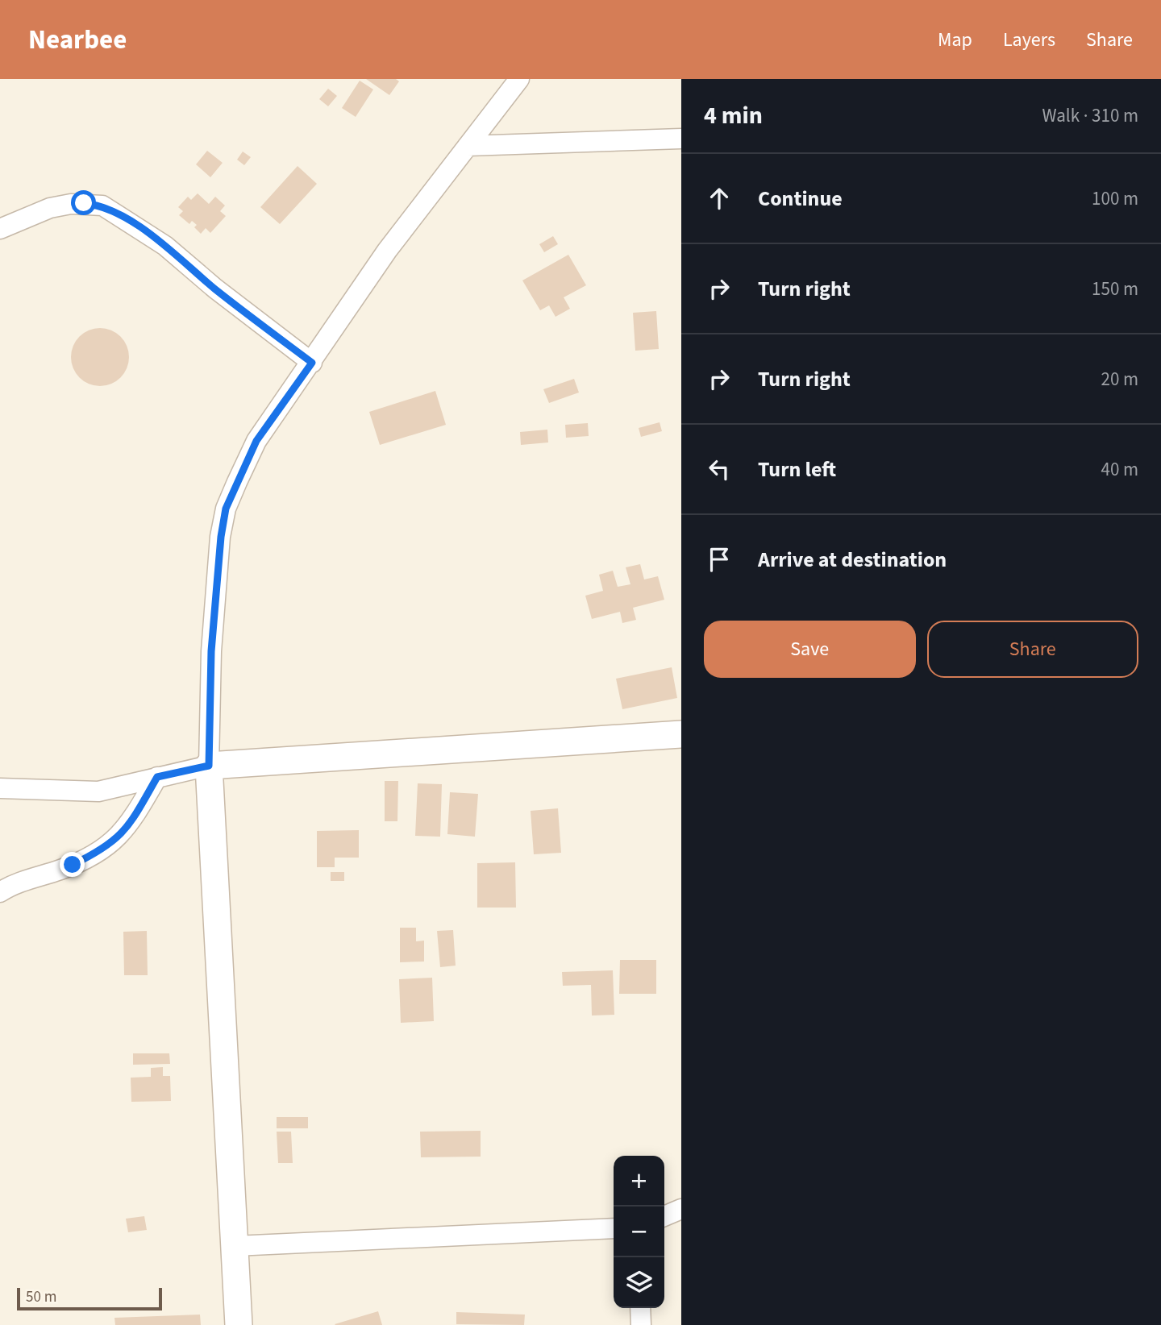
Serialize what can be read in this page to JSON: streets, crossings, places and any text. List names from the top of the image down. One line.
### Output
{"scale_bar":"50 m","page":{"header":"Nearbee","nav":["Map","Layers","Share"],"heading":["4 min","Walk · 310 m"],"list":[["Continue","100 m"],["Turn right","150 m"],["Turn right","20 m"],["Turn left","40 m"],"Arrive at destination"],"buttons":["Save","Share"],"map_buttons":["+","−"],"scale":"50 m"}}
